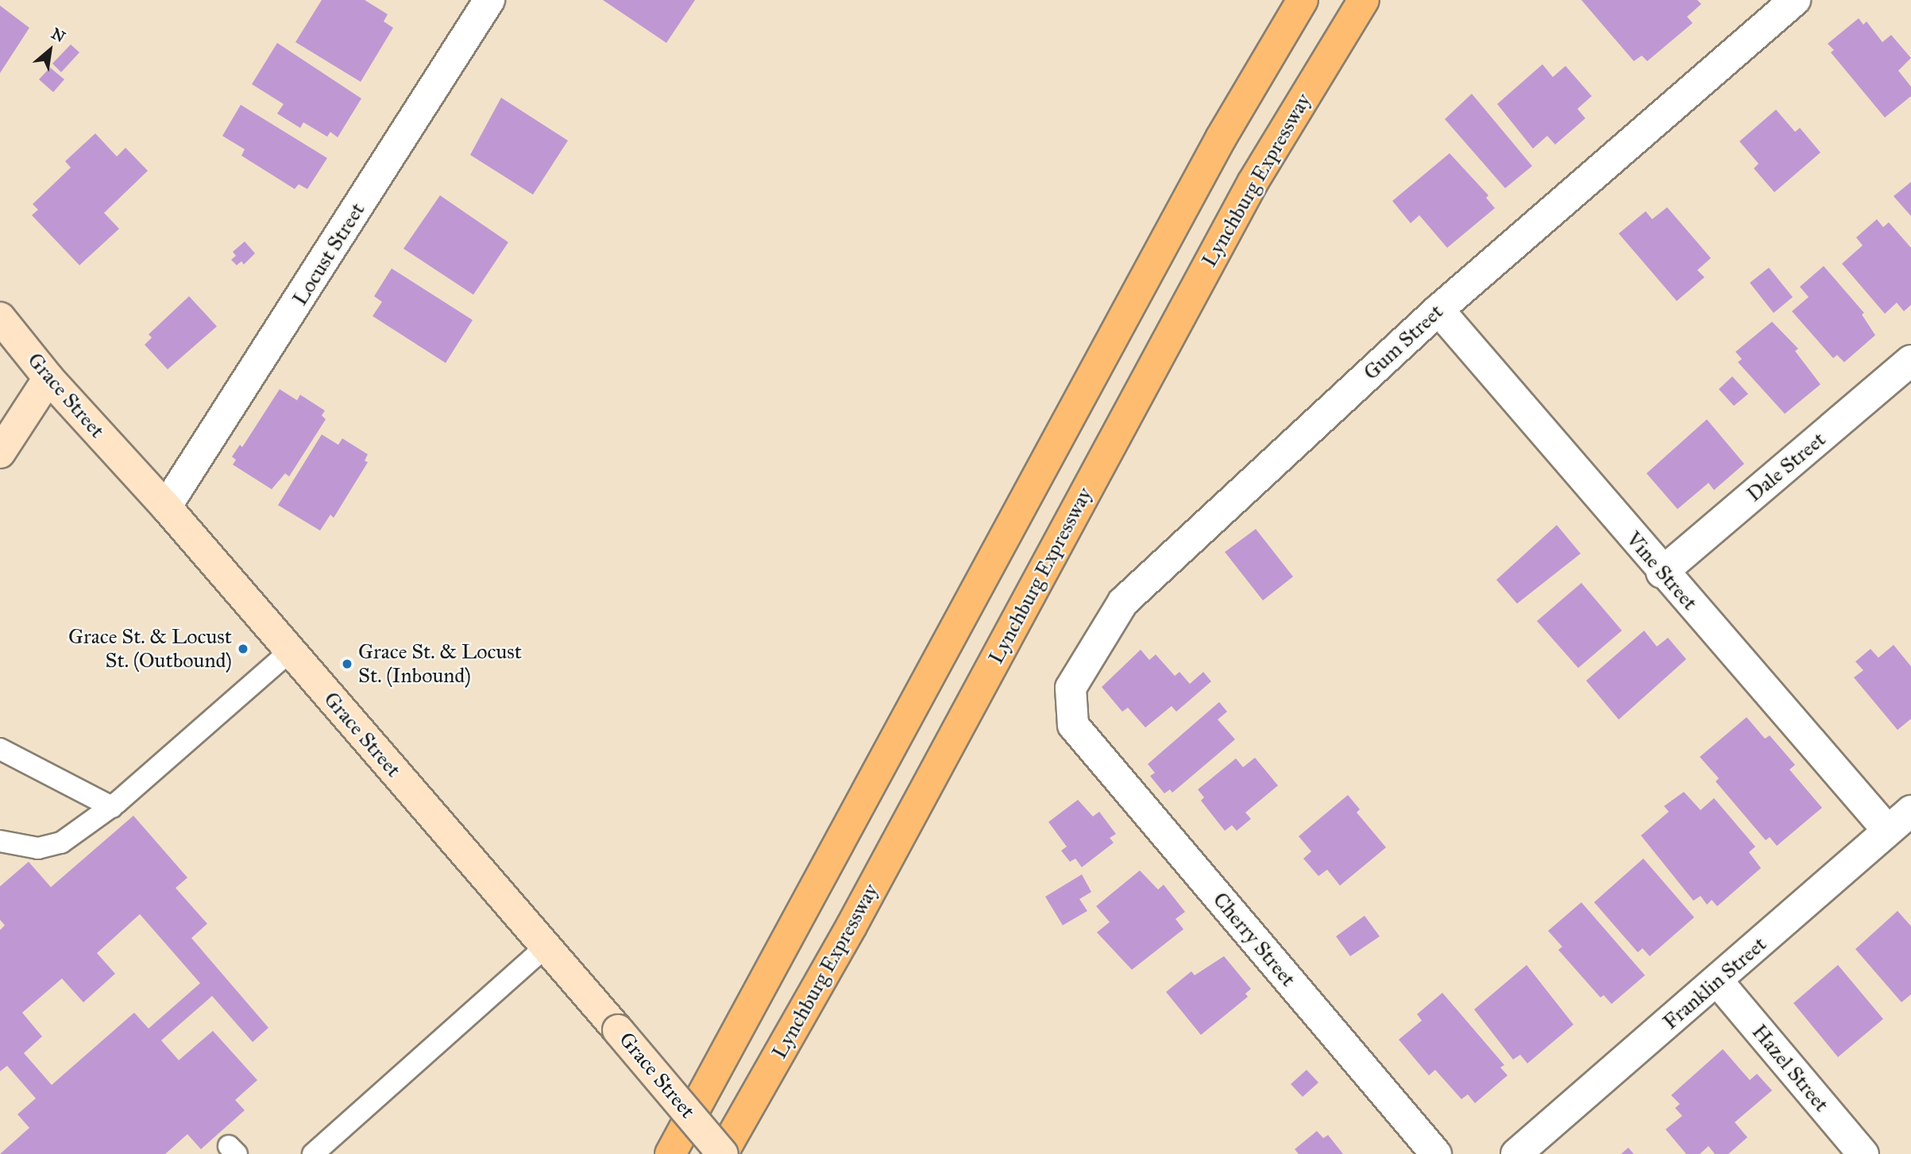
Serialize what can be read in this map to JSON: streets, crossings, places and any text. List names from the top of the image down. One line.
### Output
{"streets":{"highway":["Lynchburg Expressway"],"main road":["Grace Street"],"street":["Locust Street","Gum Street","Dale Street","Vine Street","Cherry Street","Franklin Street","Hazel Street"]},"crossings":[["Lynchburg Expressway","Grace Street"],["Locust Street","Grace Street"],["Gum Street","Vine Street"],["Gum Street","Cherry Street"],["Dale Street","Vine Street"],["Vine Street","Franklin Street"],["Franklin Street","Hazel Street"]],"places":["Grace St. & Locust St. (Outbound)","Grace St. & Locust St. (Inbound)"],"north":"top right"}
